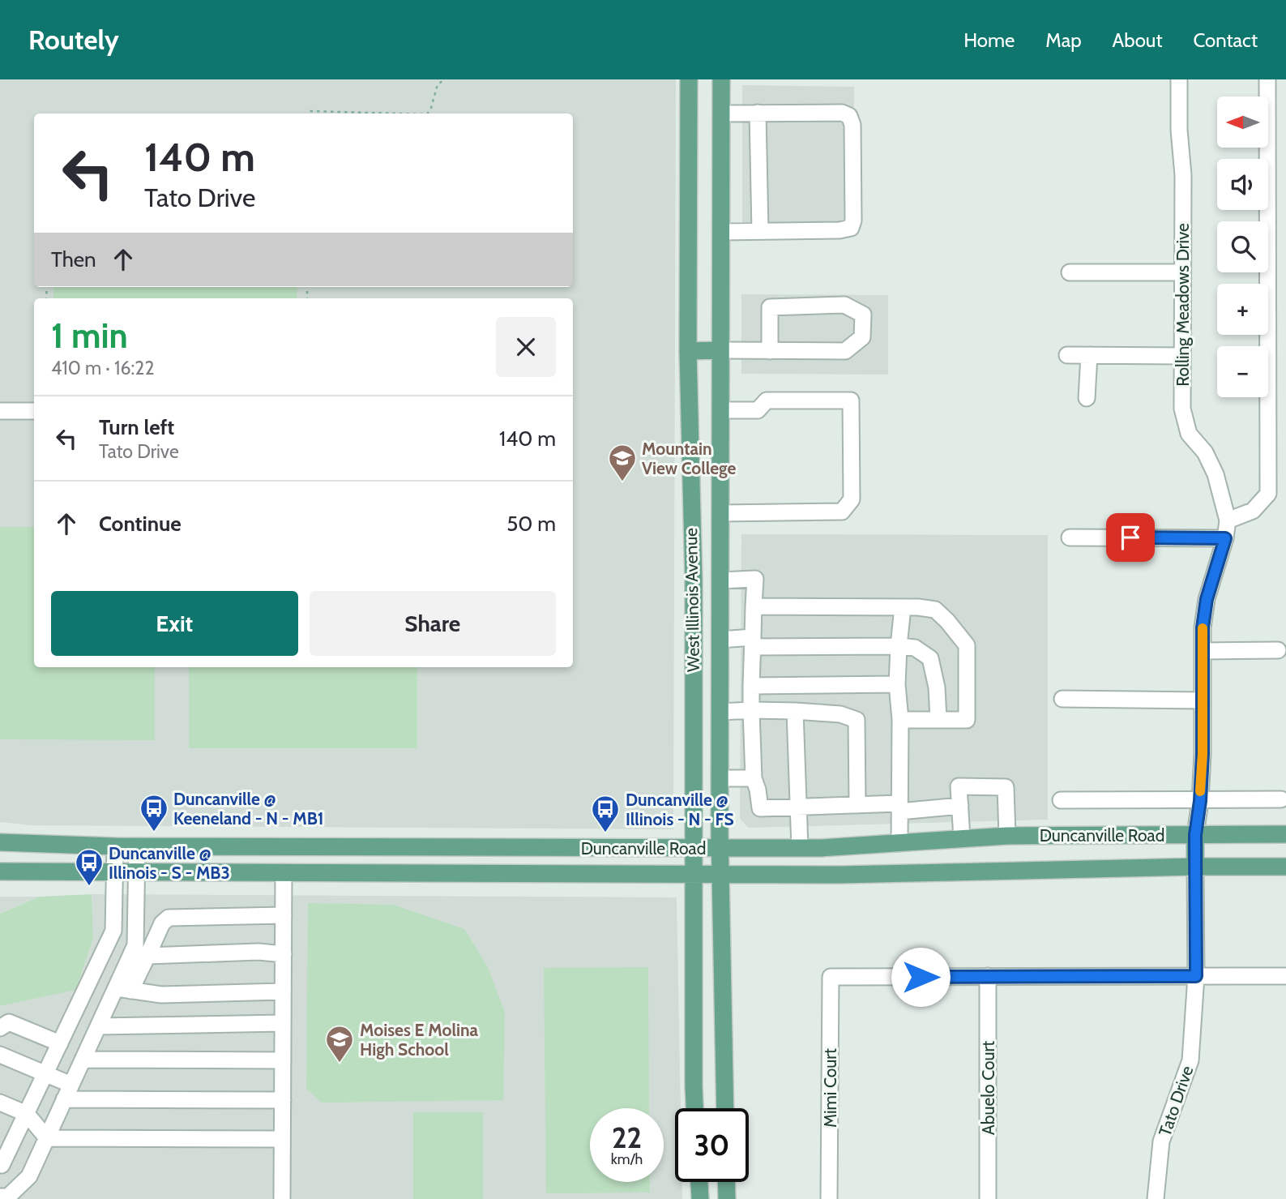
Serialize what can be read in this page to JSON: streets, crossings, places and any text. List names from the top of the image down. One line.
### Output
{"streets":{"main road":["West Illinois Avenue","Duncanville Road"],"street":["Rolling Meadows Drive","Mimi Court","Abuelo Court","Tato Drive"]},"crossings":[["Rolling Meadows Drive","Duncanville Road"],["West Illinois Avenue","Duncanville Road"],["Duncanville Road","Tato Drive"],["Mimi Court","Abuelo Court"]],"places":{"school or university":["Mountain View College","Moises E Molina High School"],"bus stop":["Duncanville @ Keeneland - N - MB1","Duncanville @ Illinois - N - FS","Duncanville @ Illinois - S - MB3"]},"north":"left","page":{"header":"Routely","nav":["Home","Map","About","Contact"],"map_buttons":["+","−"],"turn":["140 m","Tato Drive"],"then":"Then","heading":["1 min","410 m · 16:22"],"list":[{"name":"Turn left","note":"Tato Drive","value":"140 m"},{"name":"Continue","value":"50 m"}],"buttons":["Exit","Share"],"speed":"22 km/h","limit":"30"}}
